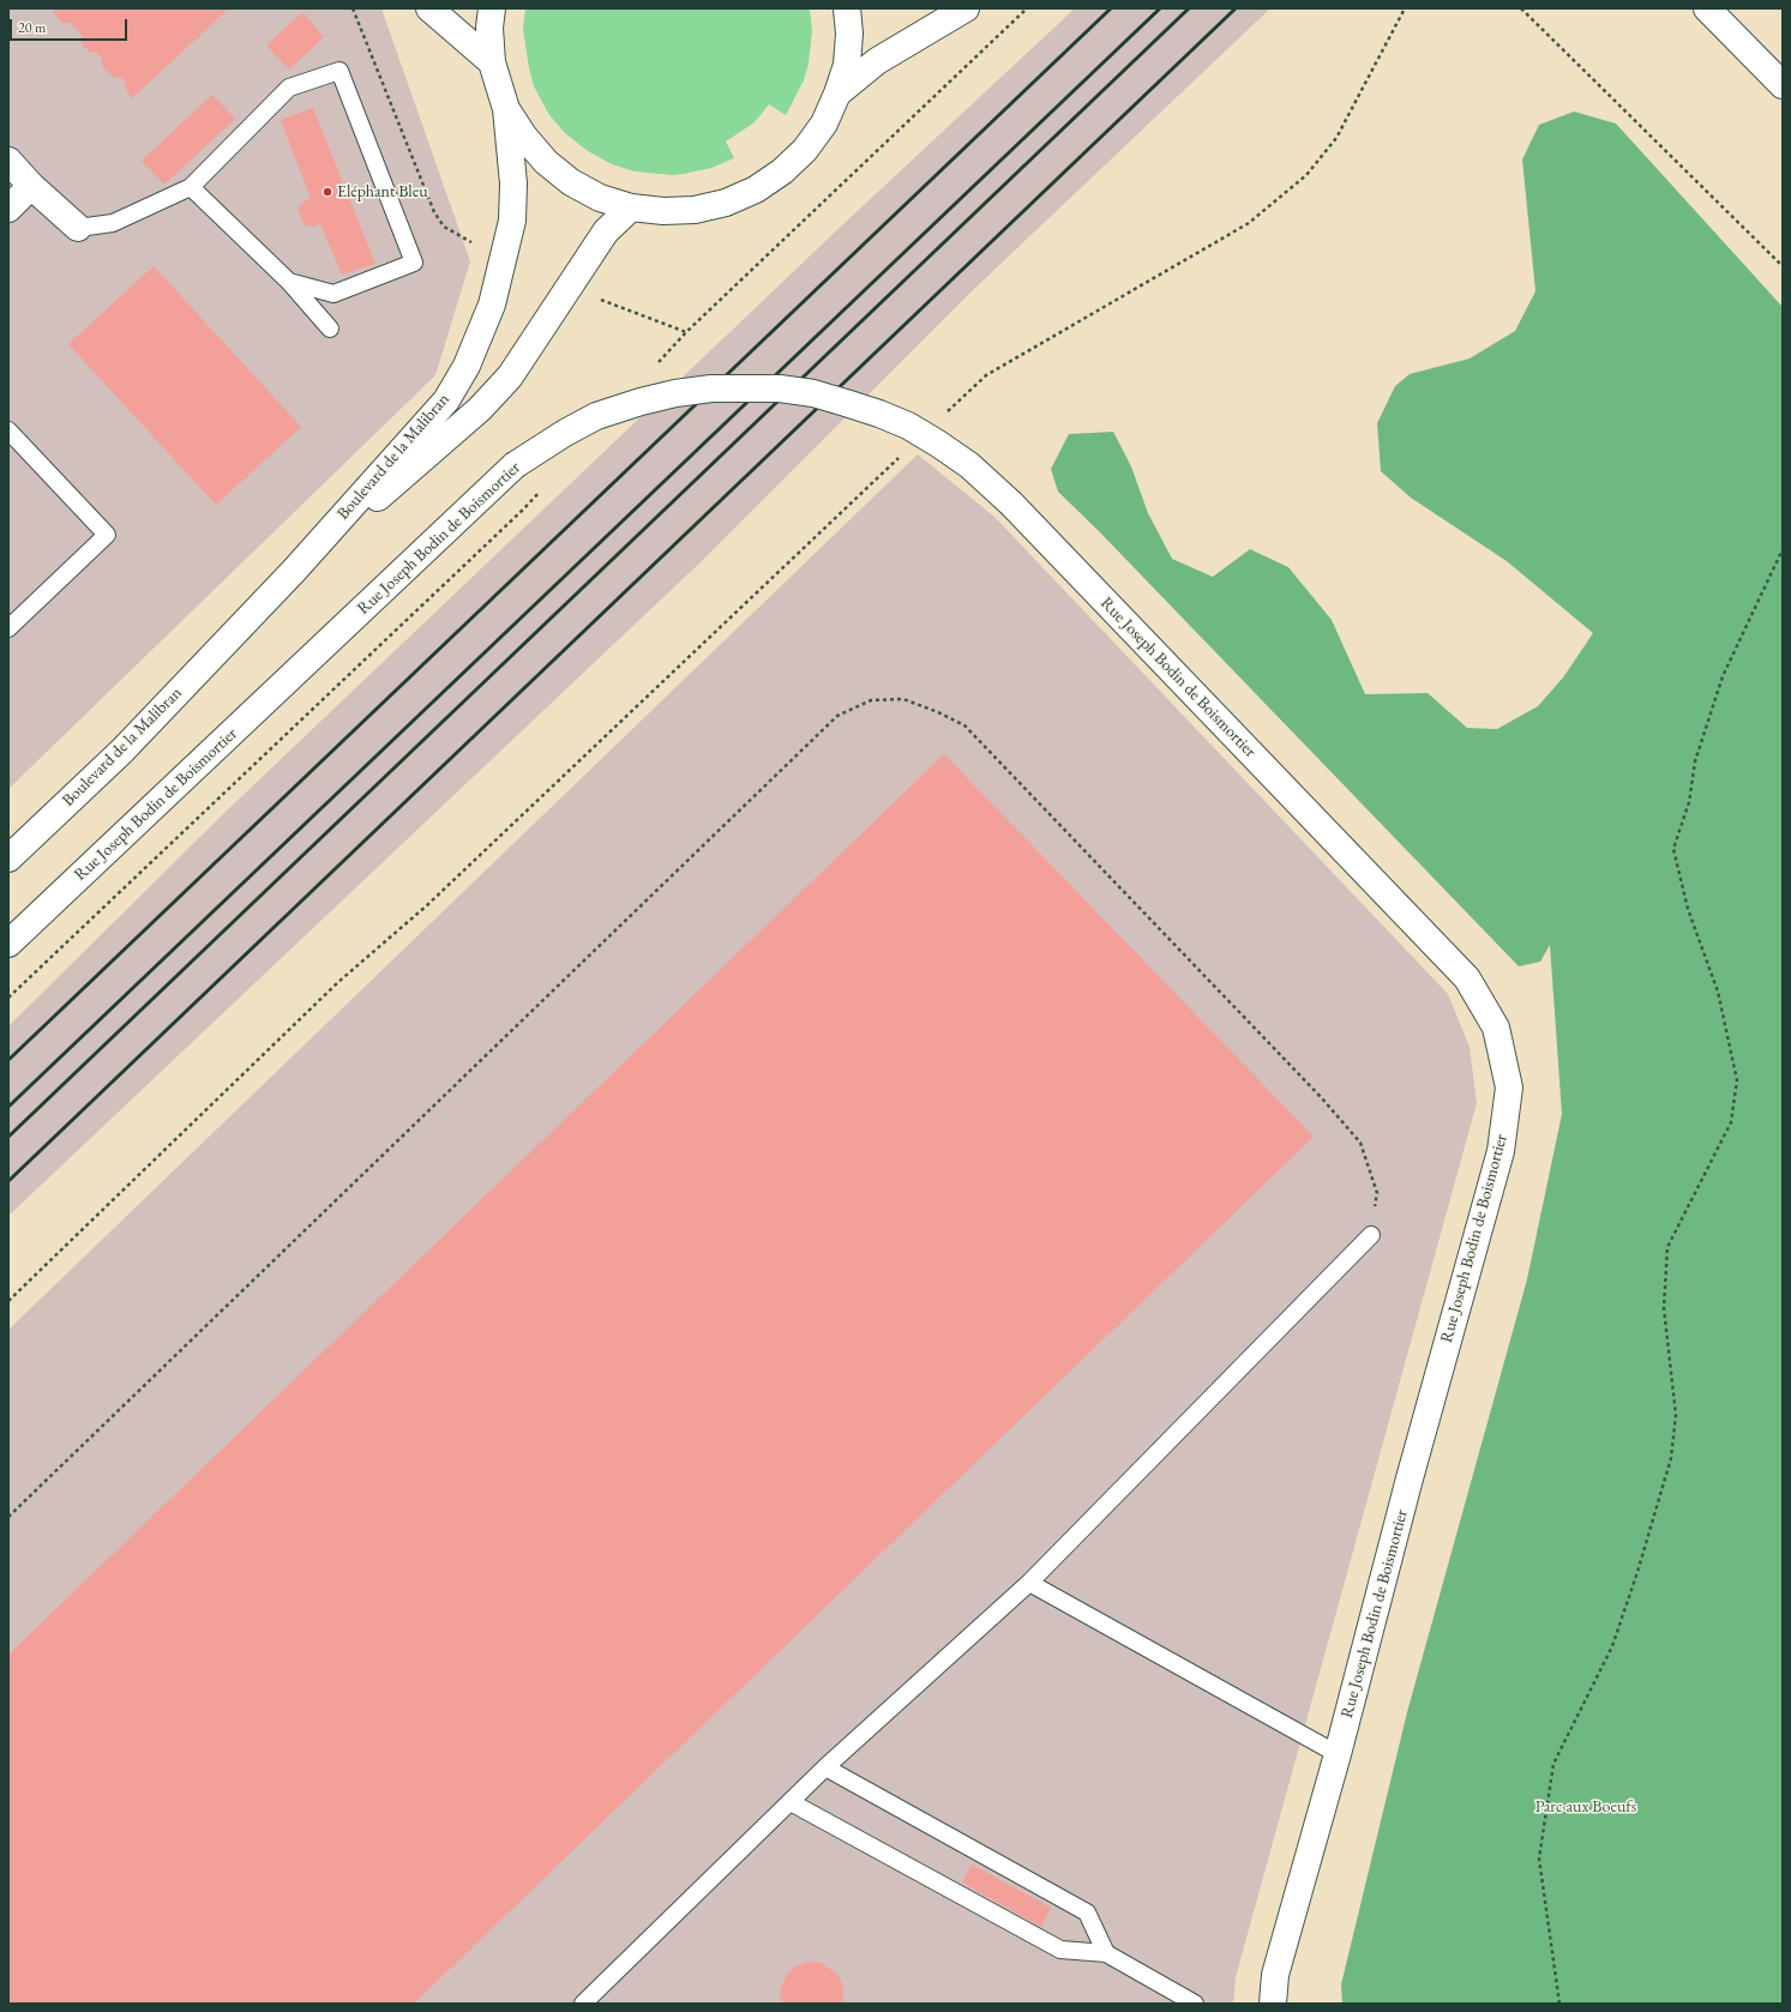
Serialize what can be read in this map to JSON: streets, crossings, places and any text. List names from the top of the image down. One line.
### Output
{"streets":{"main road":["Boulevard de la Malibran","Rue Joseph Bodin de Boismortier"]},"parks":["Parc aux Boeufs"],"places":["Eléphant Bleu"],"scale_bar":"20 m"}
